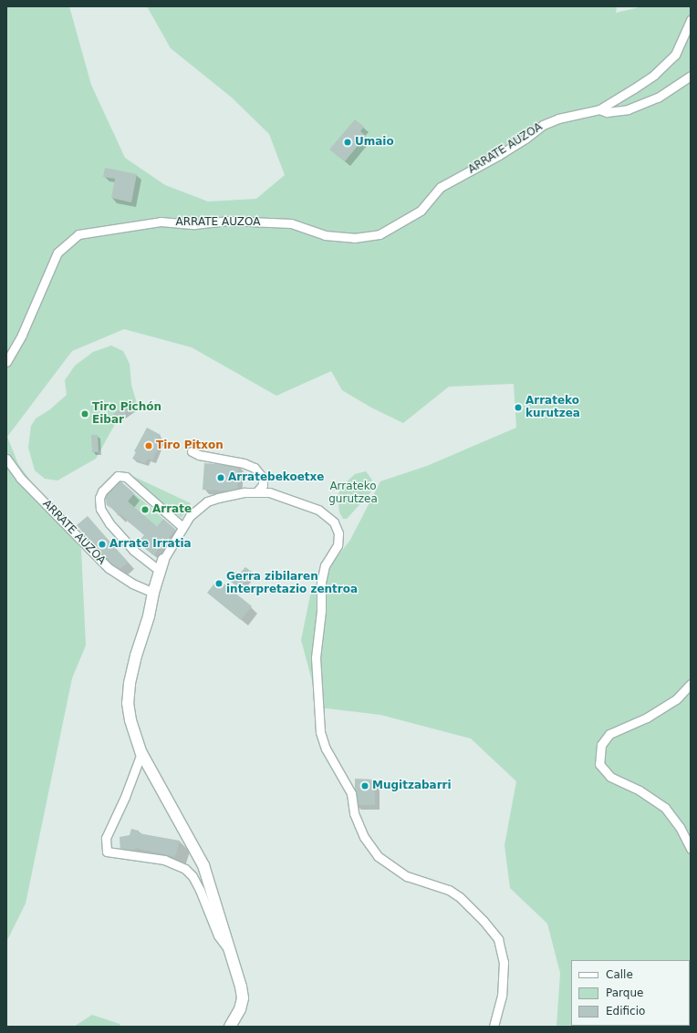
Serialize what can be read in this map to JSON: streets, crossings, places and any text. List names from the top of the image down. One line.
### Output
{"streets":{"street":["ARRATE AUZOA"]},"parks":["Arrateko gurutzea"],"places":["Umaio","Arrateko kurutzea","Tiro Pichón Eibar","Tiro Pitxon","Arratebekoetxe","Arrate","Arrate Irratia","Gerra zibilaren interpretazio zentroa","Mugitzabarri"],"legend":["Calle","Parque","Edificio"]}
